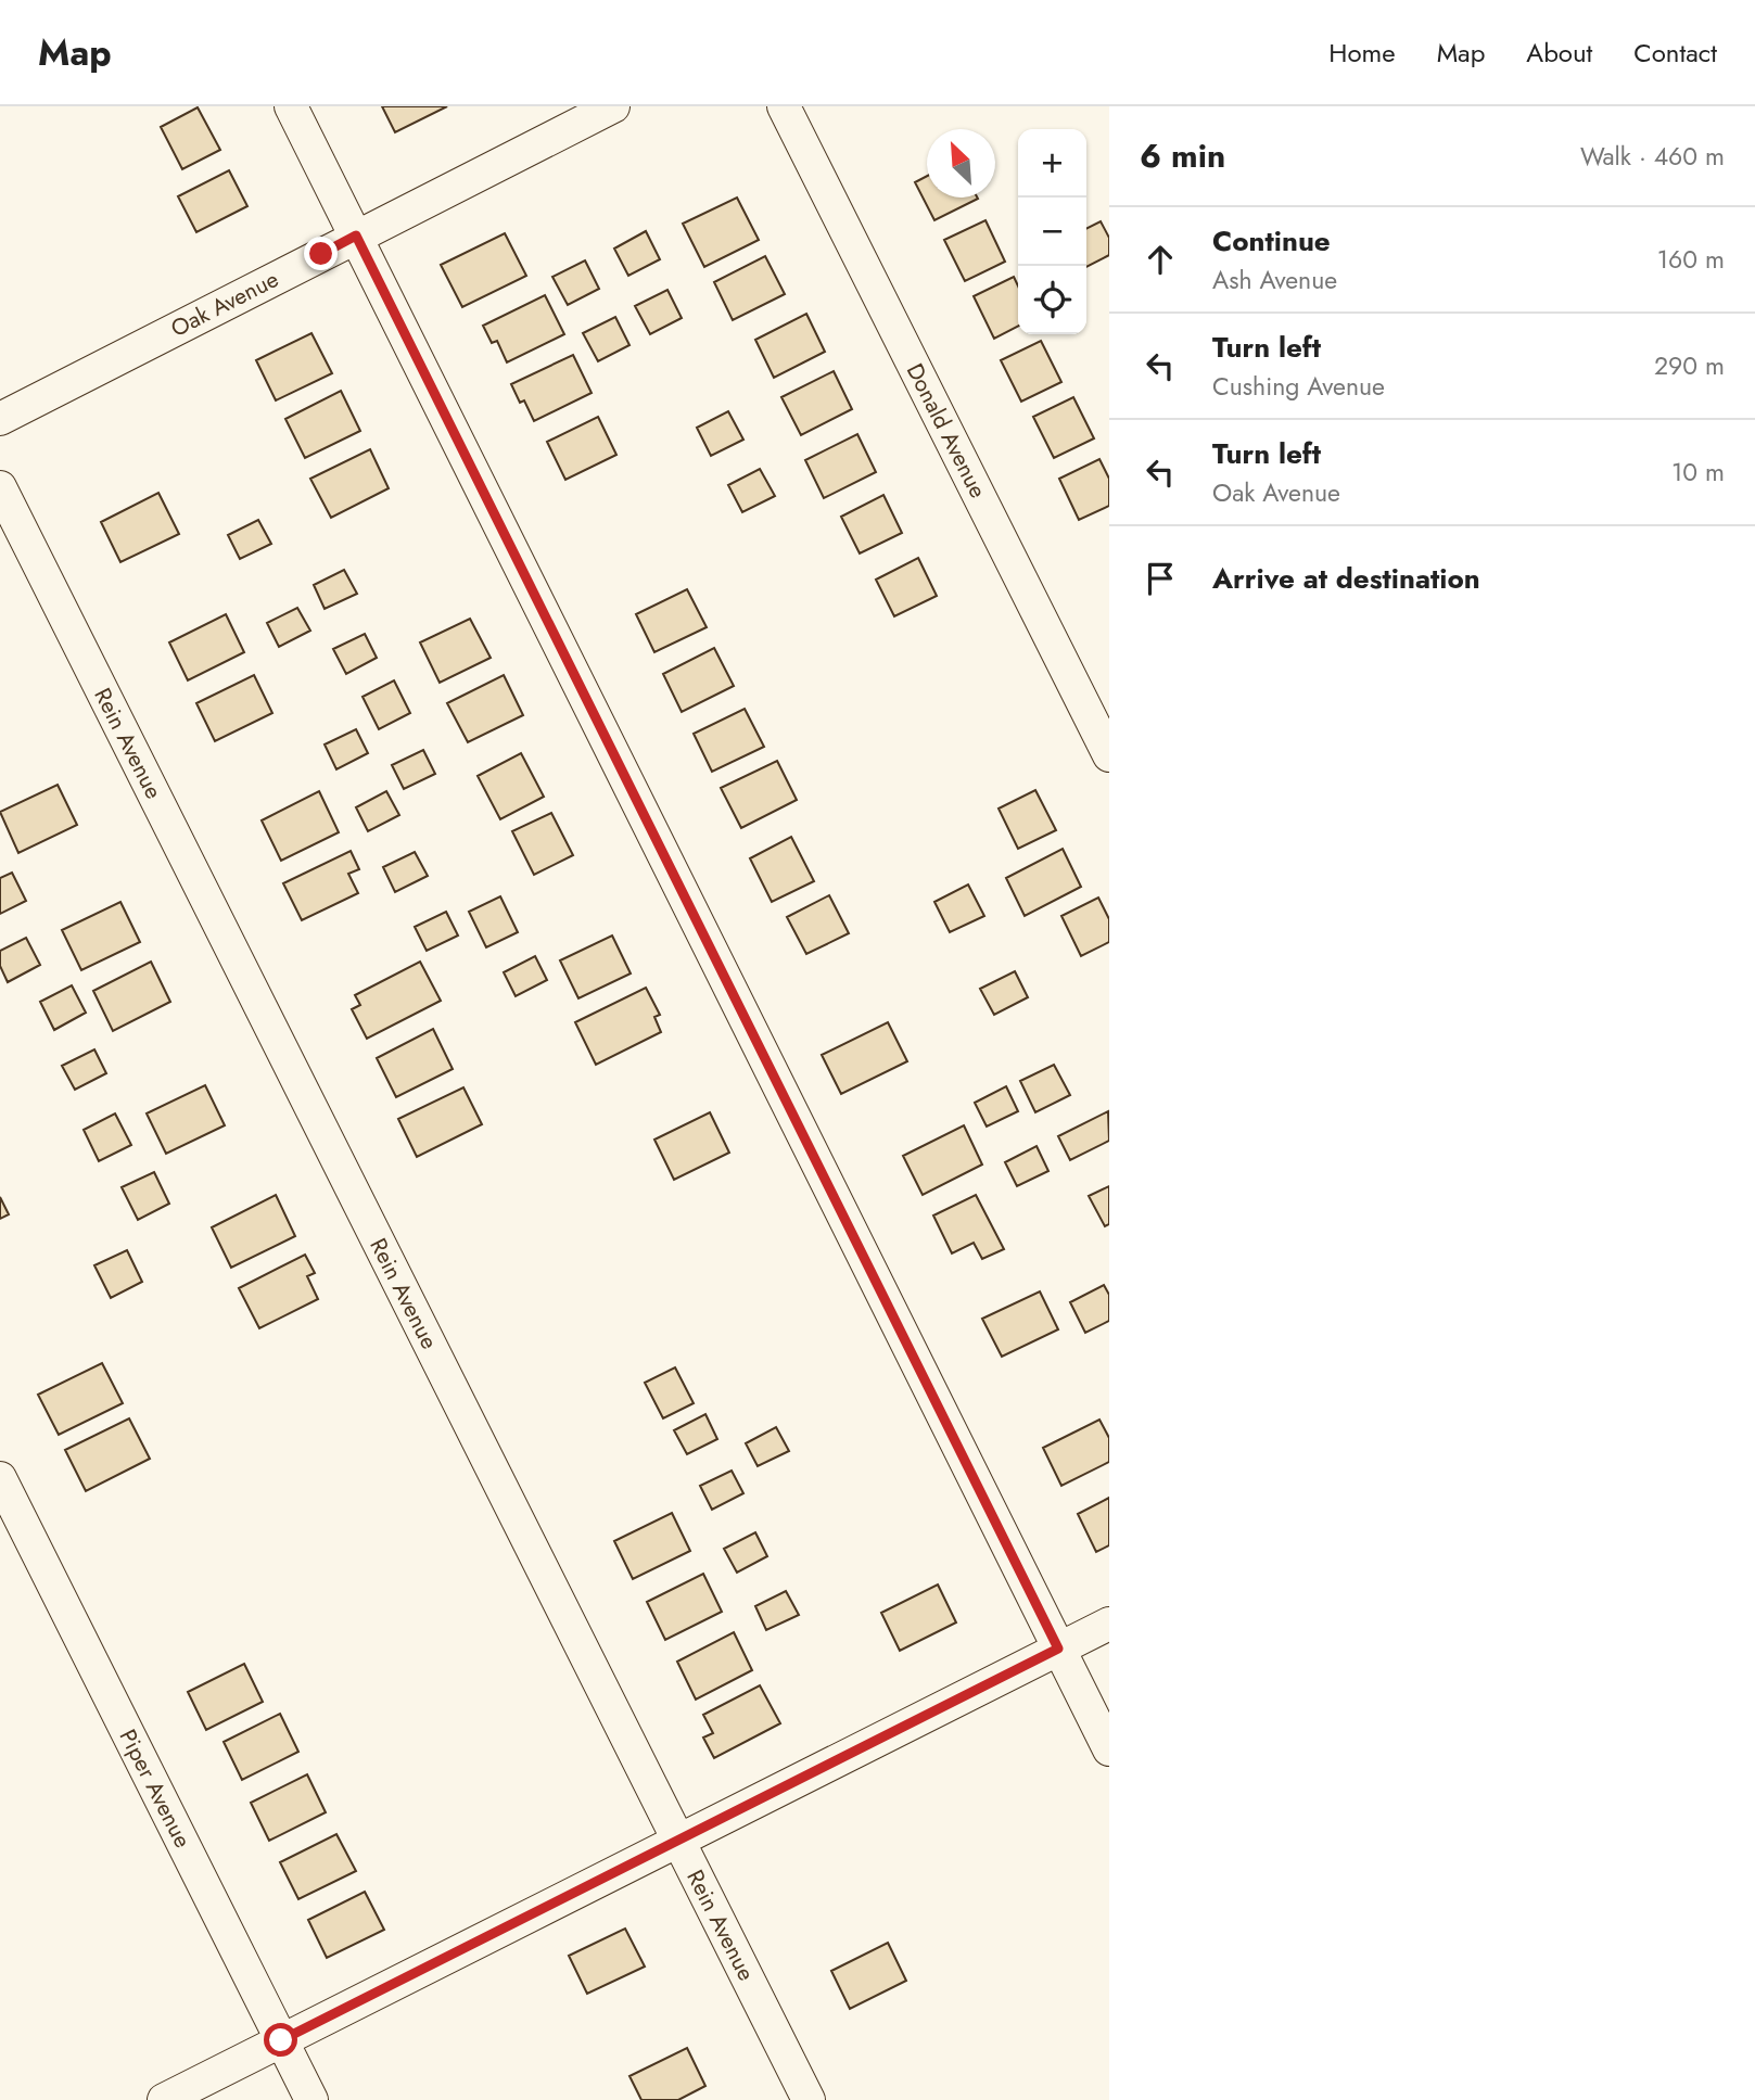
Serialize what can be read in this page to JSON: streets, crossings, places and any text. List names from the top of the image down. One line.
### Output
{"streets":{"street":["Oak Avenue","Donald Avenue","Rein Avenue","Piper Avenue"]},"north":"top left","page":{"header":"Map","nav":["Home","Map","About","Contact"],"heading":["6 min","Walk · 460 m"],"map_buttons":["+","−"],"list":[["Continue","Ash Avenue","160 m"],["Turn left","Cushing Avenue","290 m"],["Turn left","Oak Avenue","10 m"],"Arrive at destination"]}}
